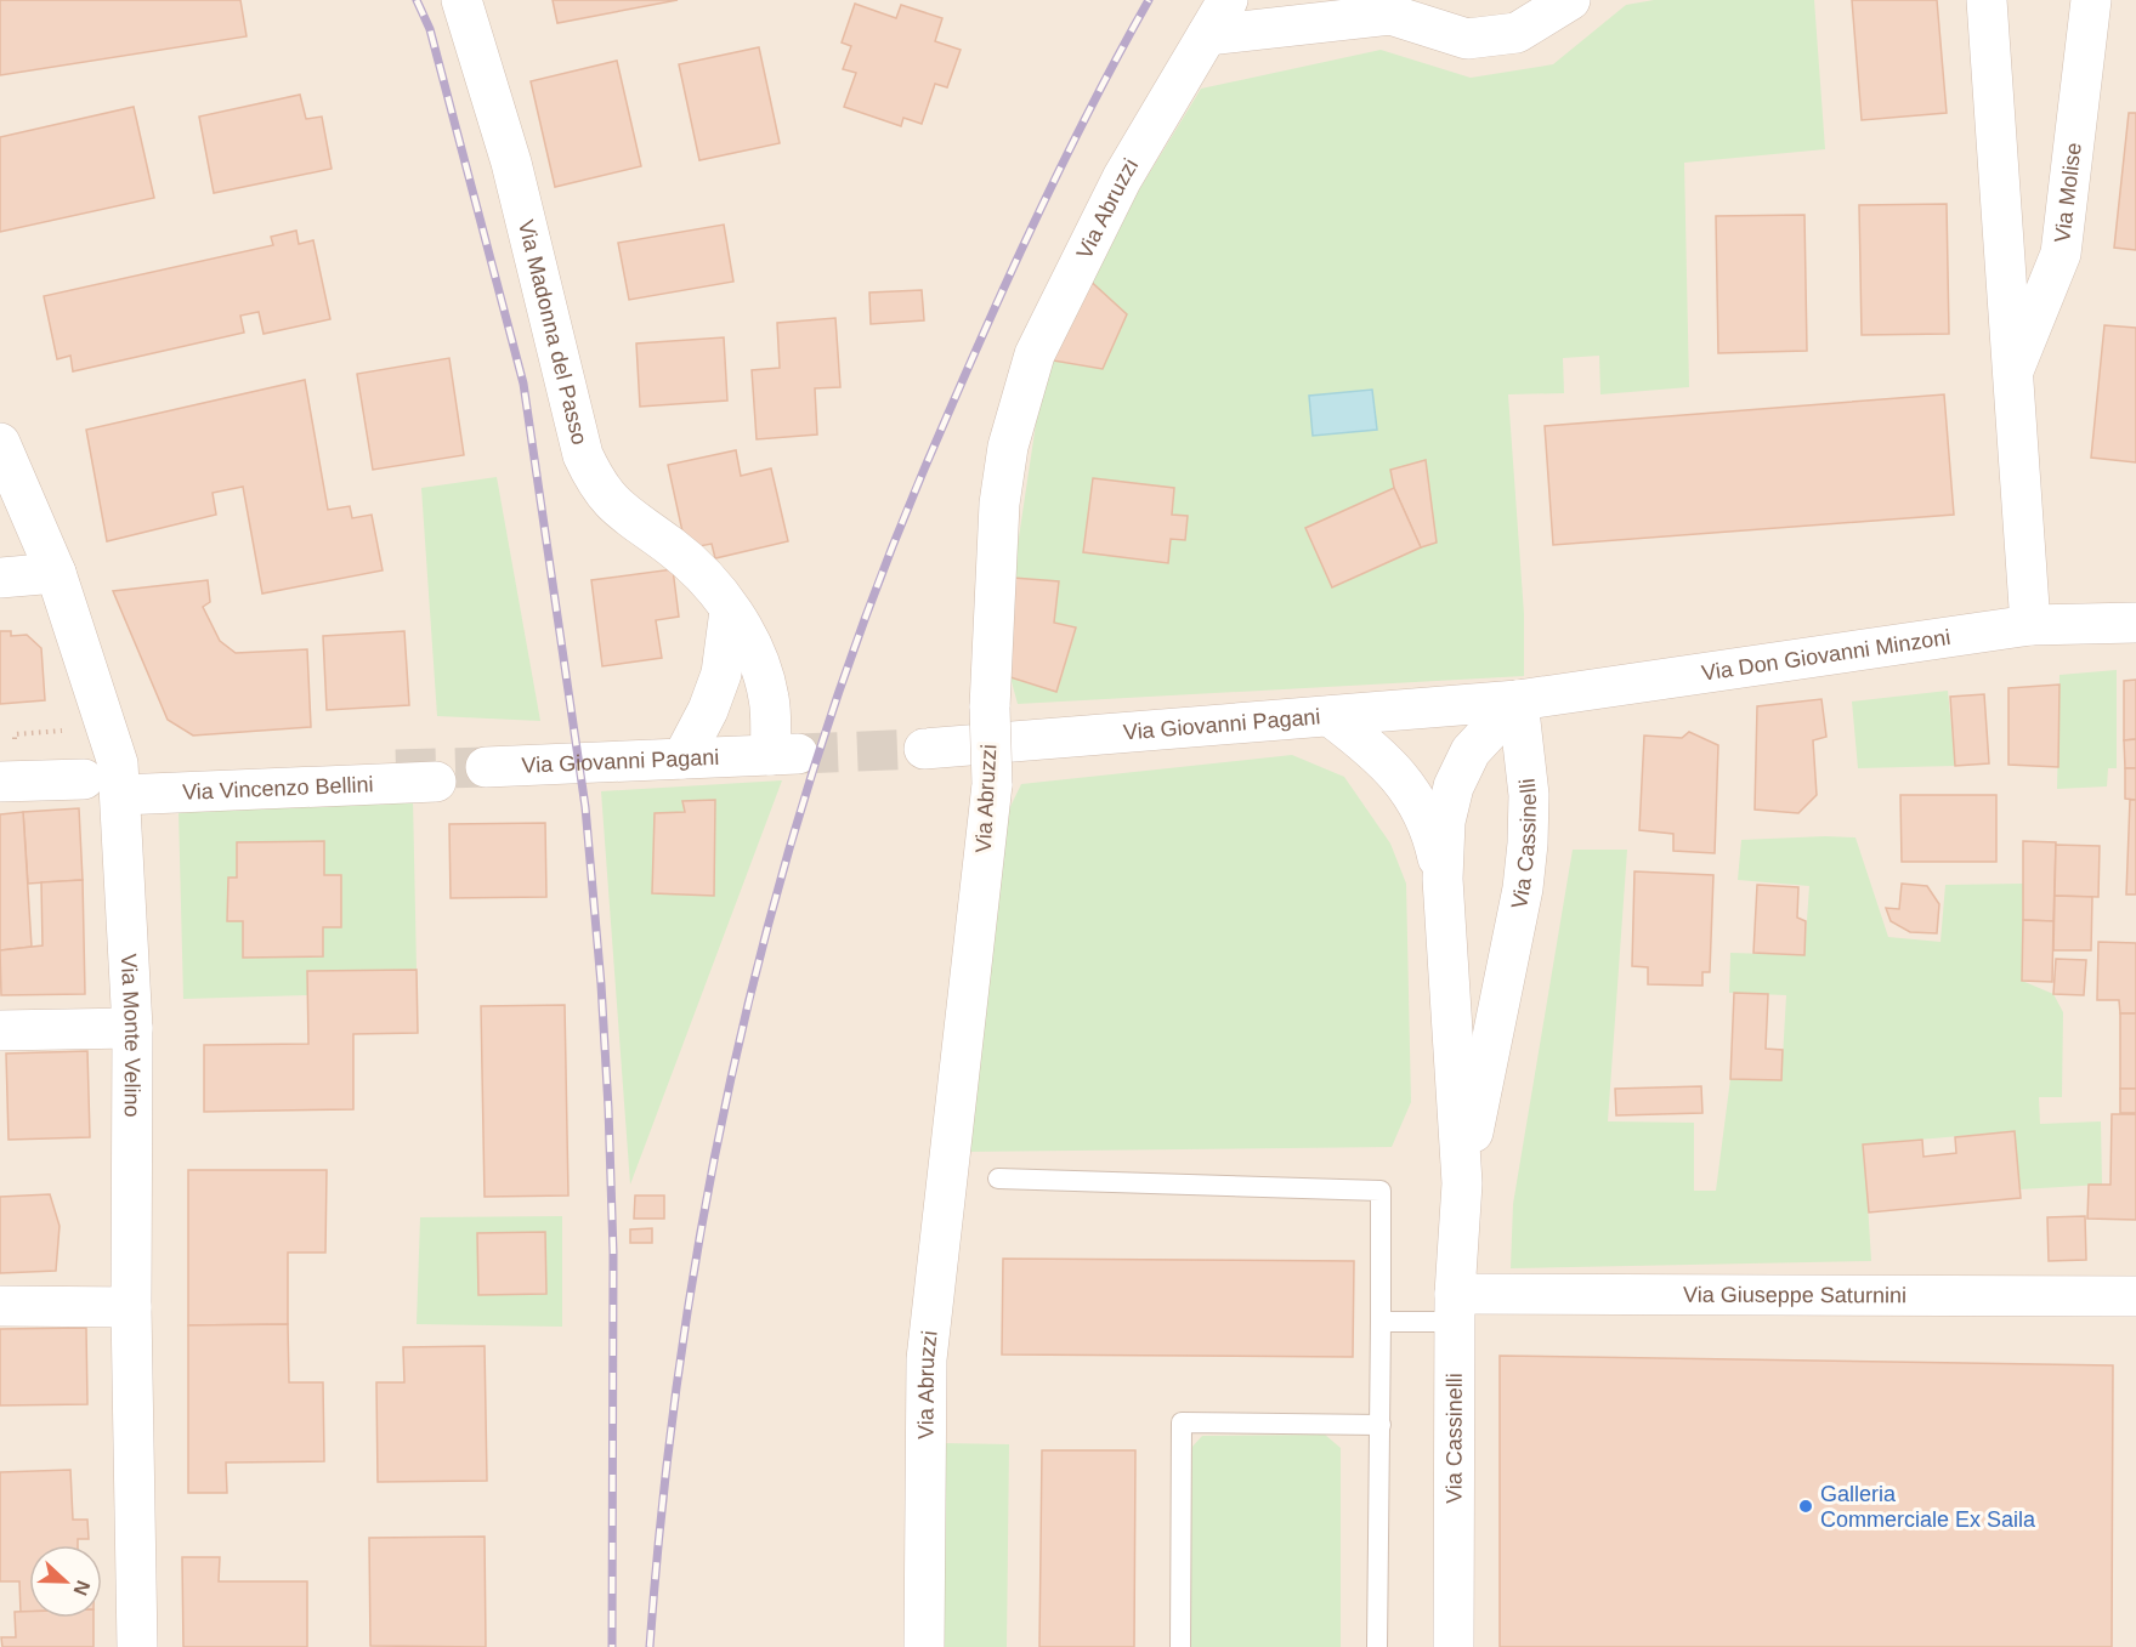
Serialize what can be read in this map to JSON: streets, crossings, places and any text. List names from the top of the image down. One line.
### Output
{"streets":{"street":["Via Molise","Via Abruzzi","Via Madonna del Passo","Via Don Giovanni Minzoni","Via Giovanni Pagani","Via Vincenzo Bellini","Via Cassinelli","Via Monte Velino","Via Giuseppe Saturnini"]},"crossings":[["Via Molise","Via Don Giovanni Minzoni"],["Via Madonna del Passo","Via Giovanni Pagani"],["Via Don Giovanni Minzoni","Via Giovanni Pagani"],["Via Don Giovanni Minzoni","Via Cassinelli"],["Via Giovanni Pagani","Via Cassinelli"],["Via Vincenzo Bellini","Via Monte Velino"],["Via Cassinelli","Via Giuseppe Saturnini"]],"places":["Galleria Commerciale Ex Saila"],"north":"right"}
